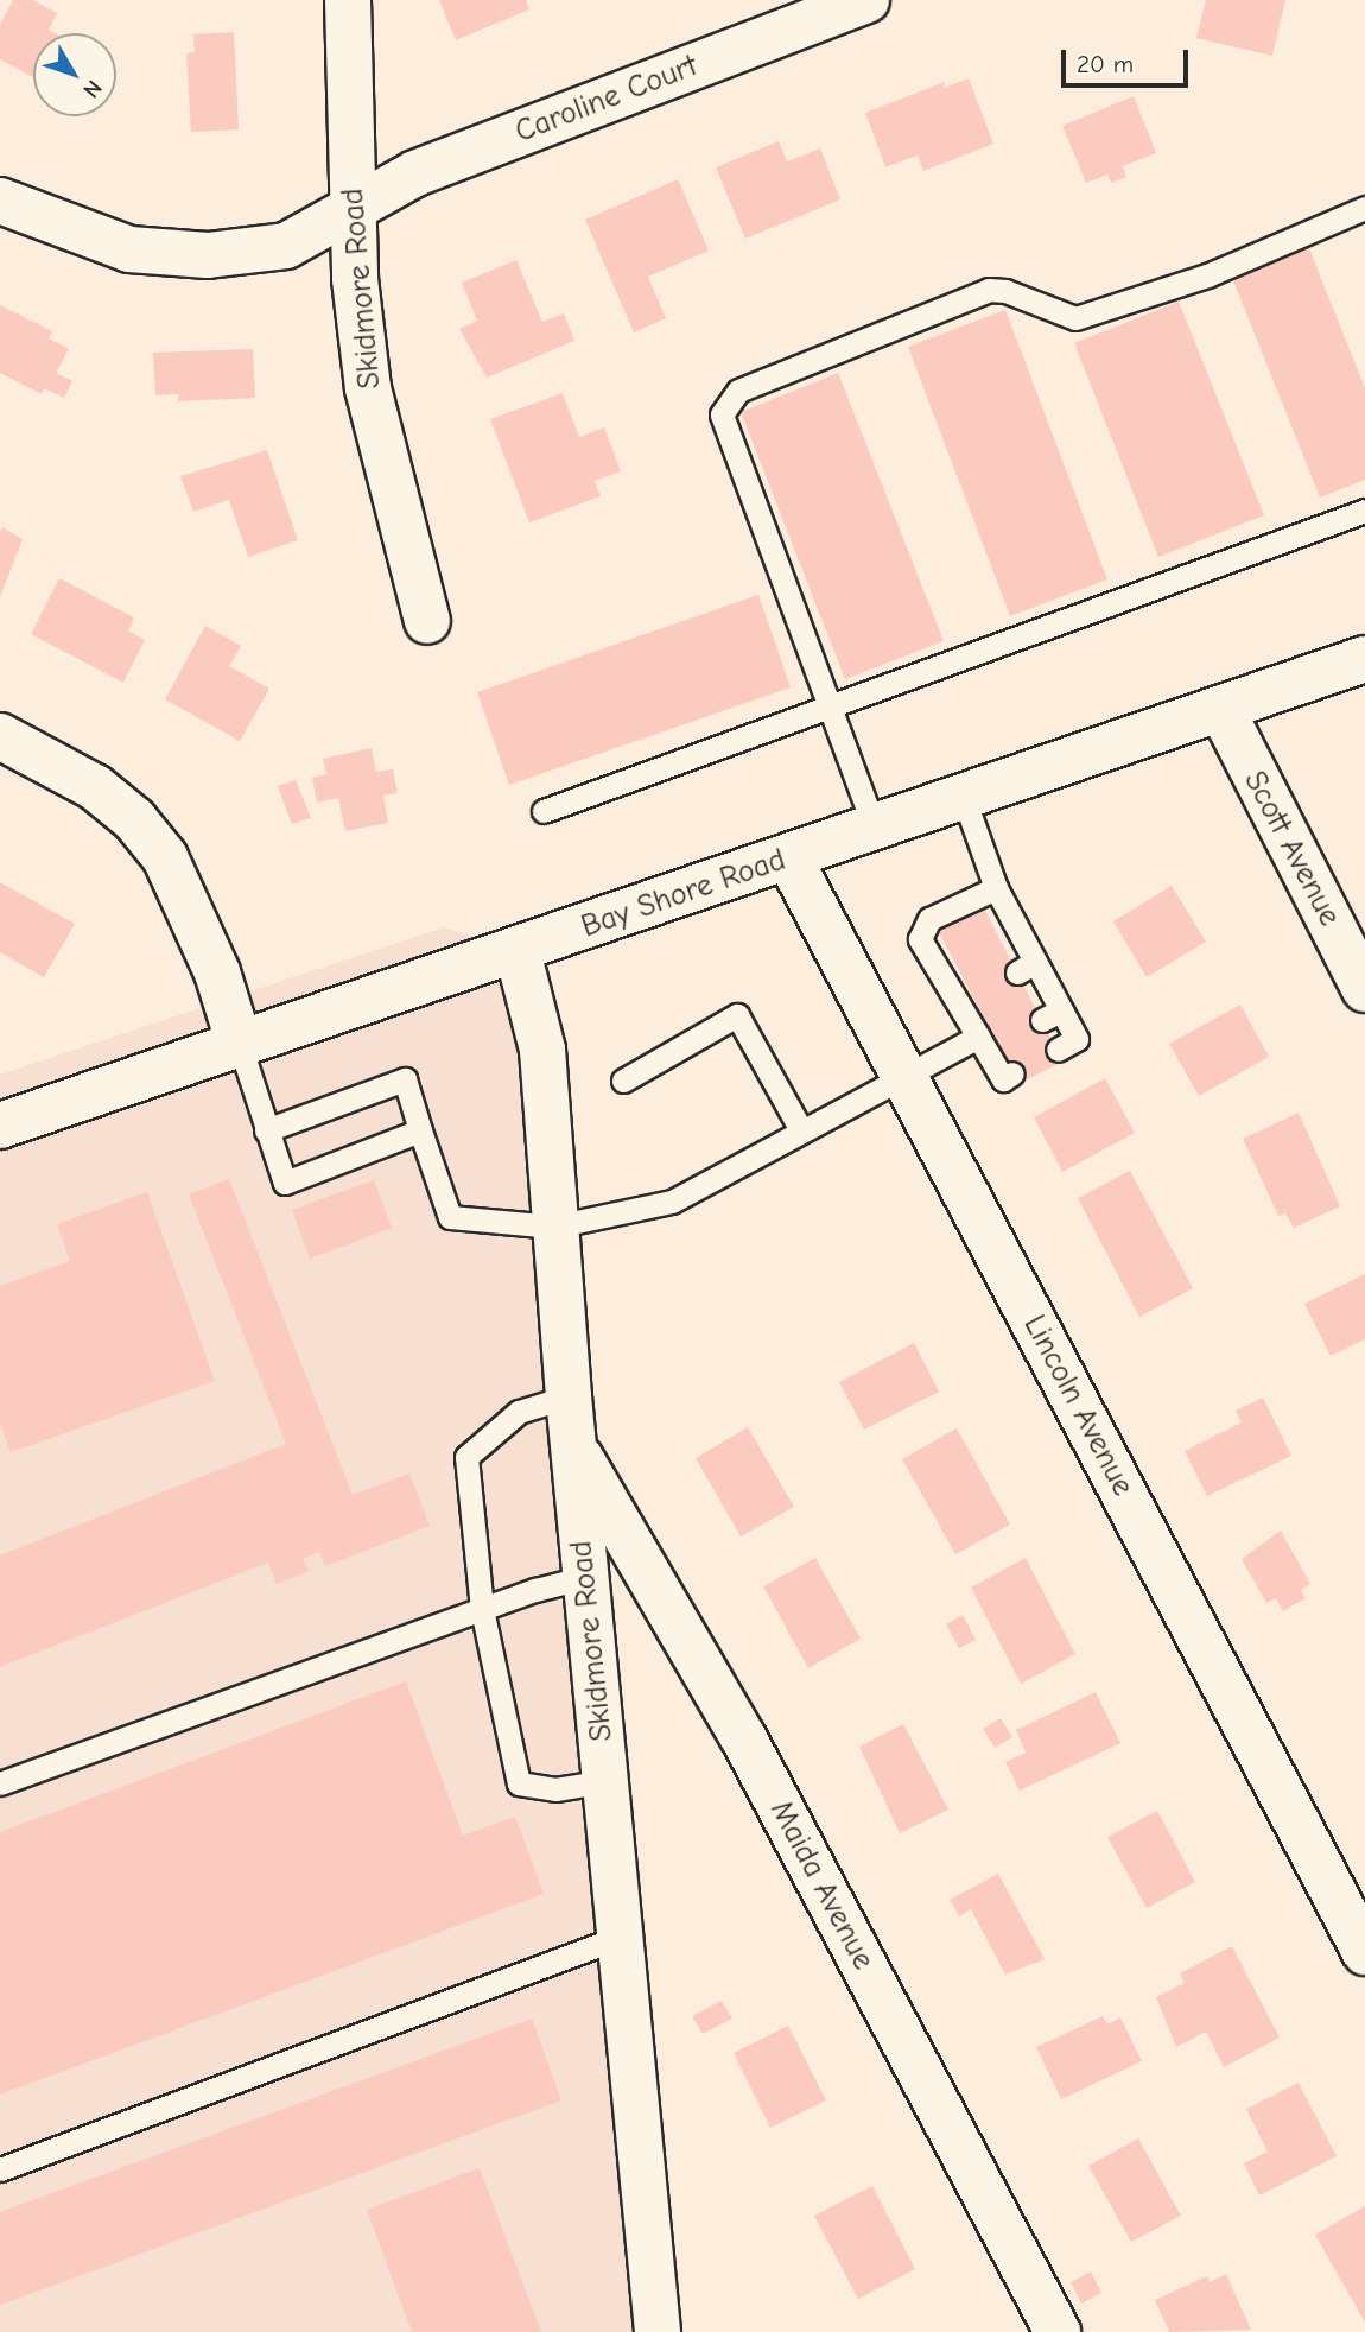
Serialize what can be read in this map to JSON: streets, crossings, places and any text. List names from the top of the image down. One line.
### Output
{"streets":{"street":["Caroline Court","Skidmore Road","Scott Avenue","Bay Shore Road","Lincoln Avenue","Maida Avenue"]},"crossings":[["Caroline Court","Skidmore Road"],["Skidmore Road","Bay Shore Road"],["Skidmore Road","Maida Avenue"],["Scott Avenue","Bay Shore Road"],["Bay Shore Road","Lincoln Avenue"]],"scale_bar":"20 m","north":"bottom right"}
